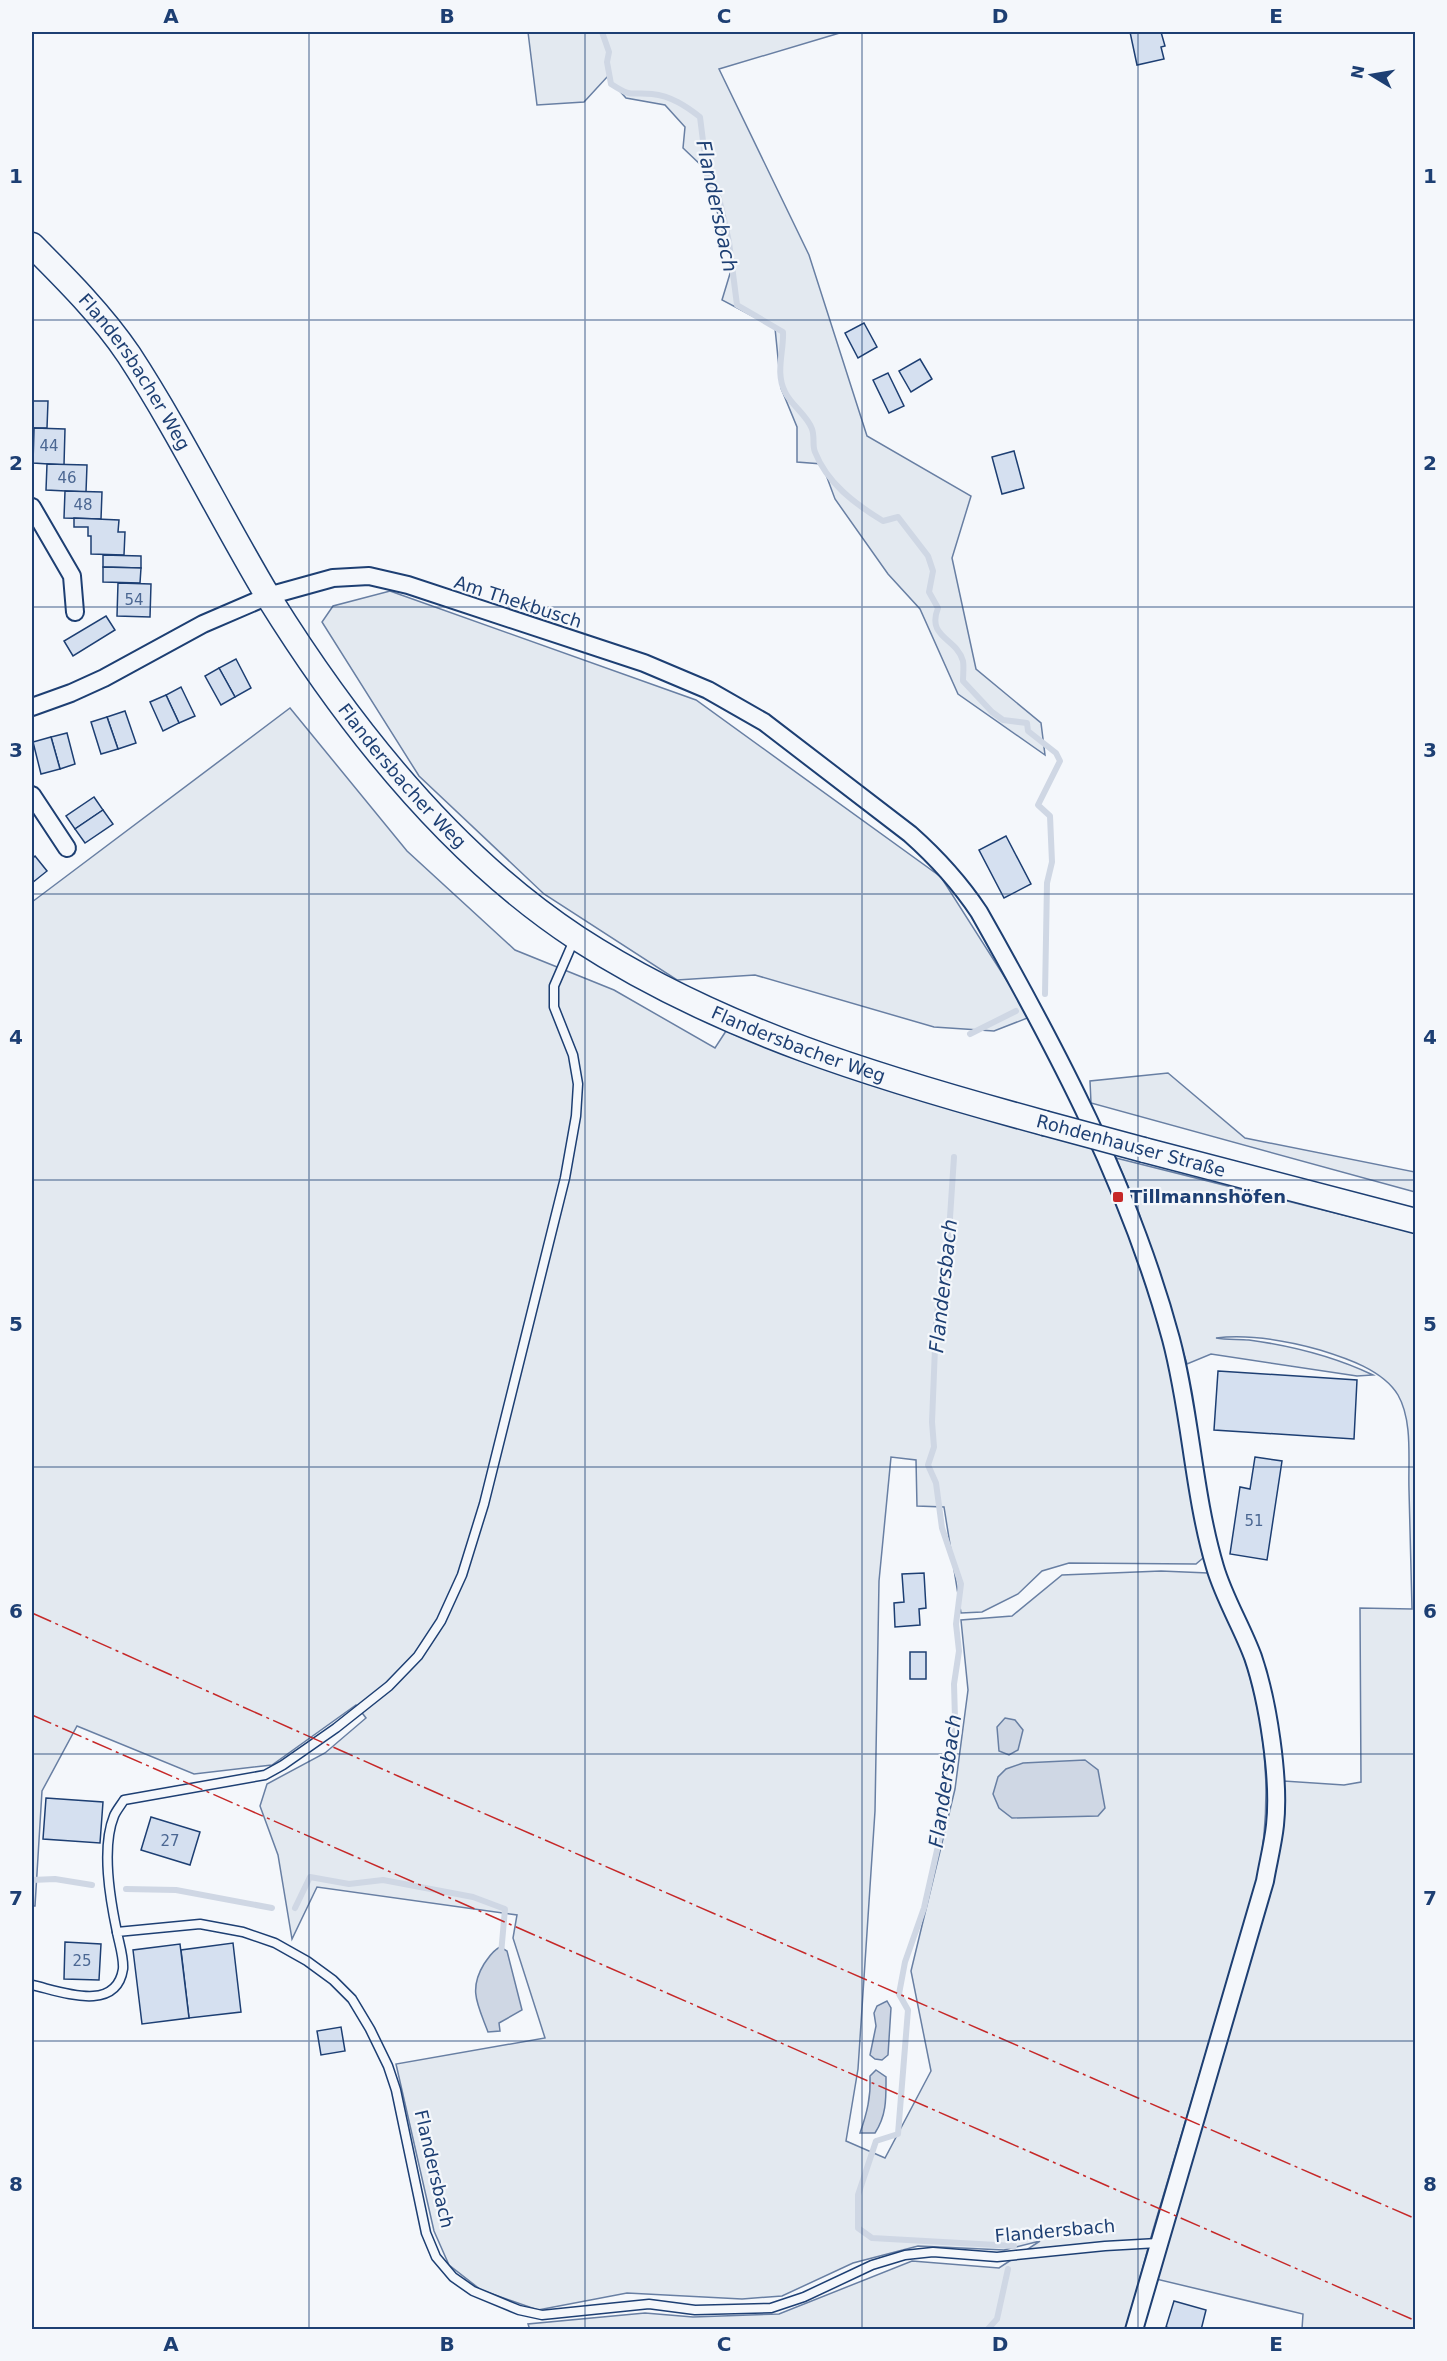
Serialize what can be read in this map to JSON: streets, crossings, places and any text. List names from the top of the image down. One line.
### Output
{"streets":{"main road":["Flandersbacher Weg","Rohdenhauser Straße"],"street":["Am Thekbusch"],"lane":["Flandersbach"]},"crossings":[["Flandersbacher Weg","Am Thekbusch"],["Flandersbacher Weg","Rohdenhauser Straße"],["Am Thekbusch","Flandersbach"]],"water":["Flandersbach"],"places":{"transit":["Tillmannshöfen"]},"house_numbers":["44","46","48","54","51","27","25"],"north":"left","grid":{"columns":["A","B","C","D","E"],"rows":["1","2","3","4","5","6","7","8"]}}
